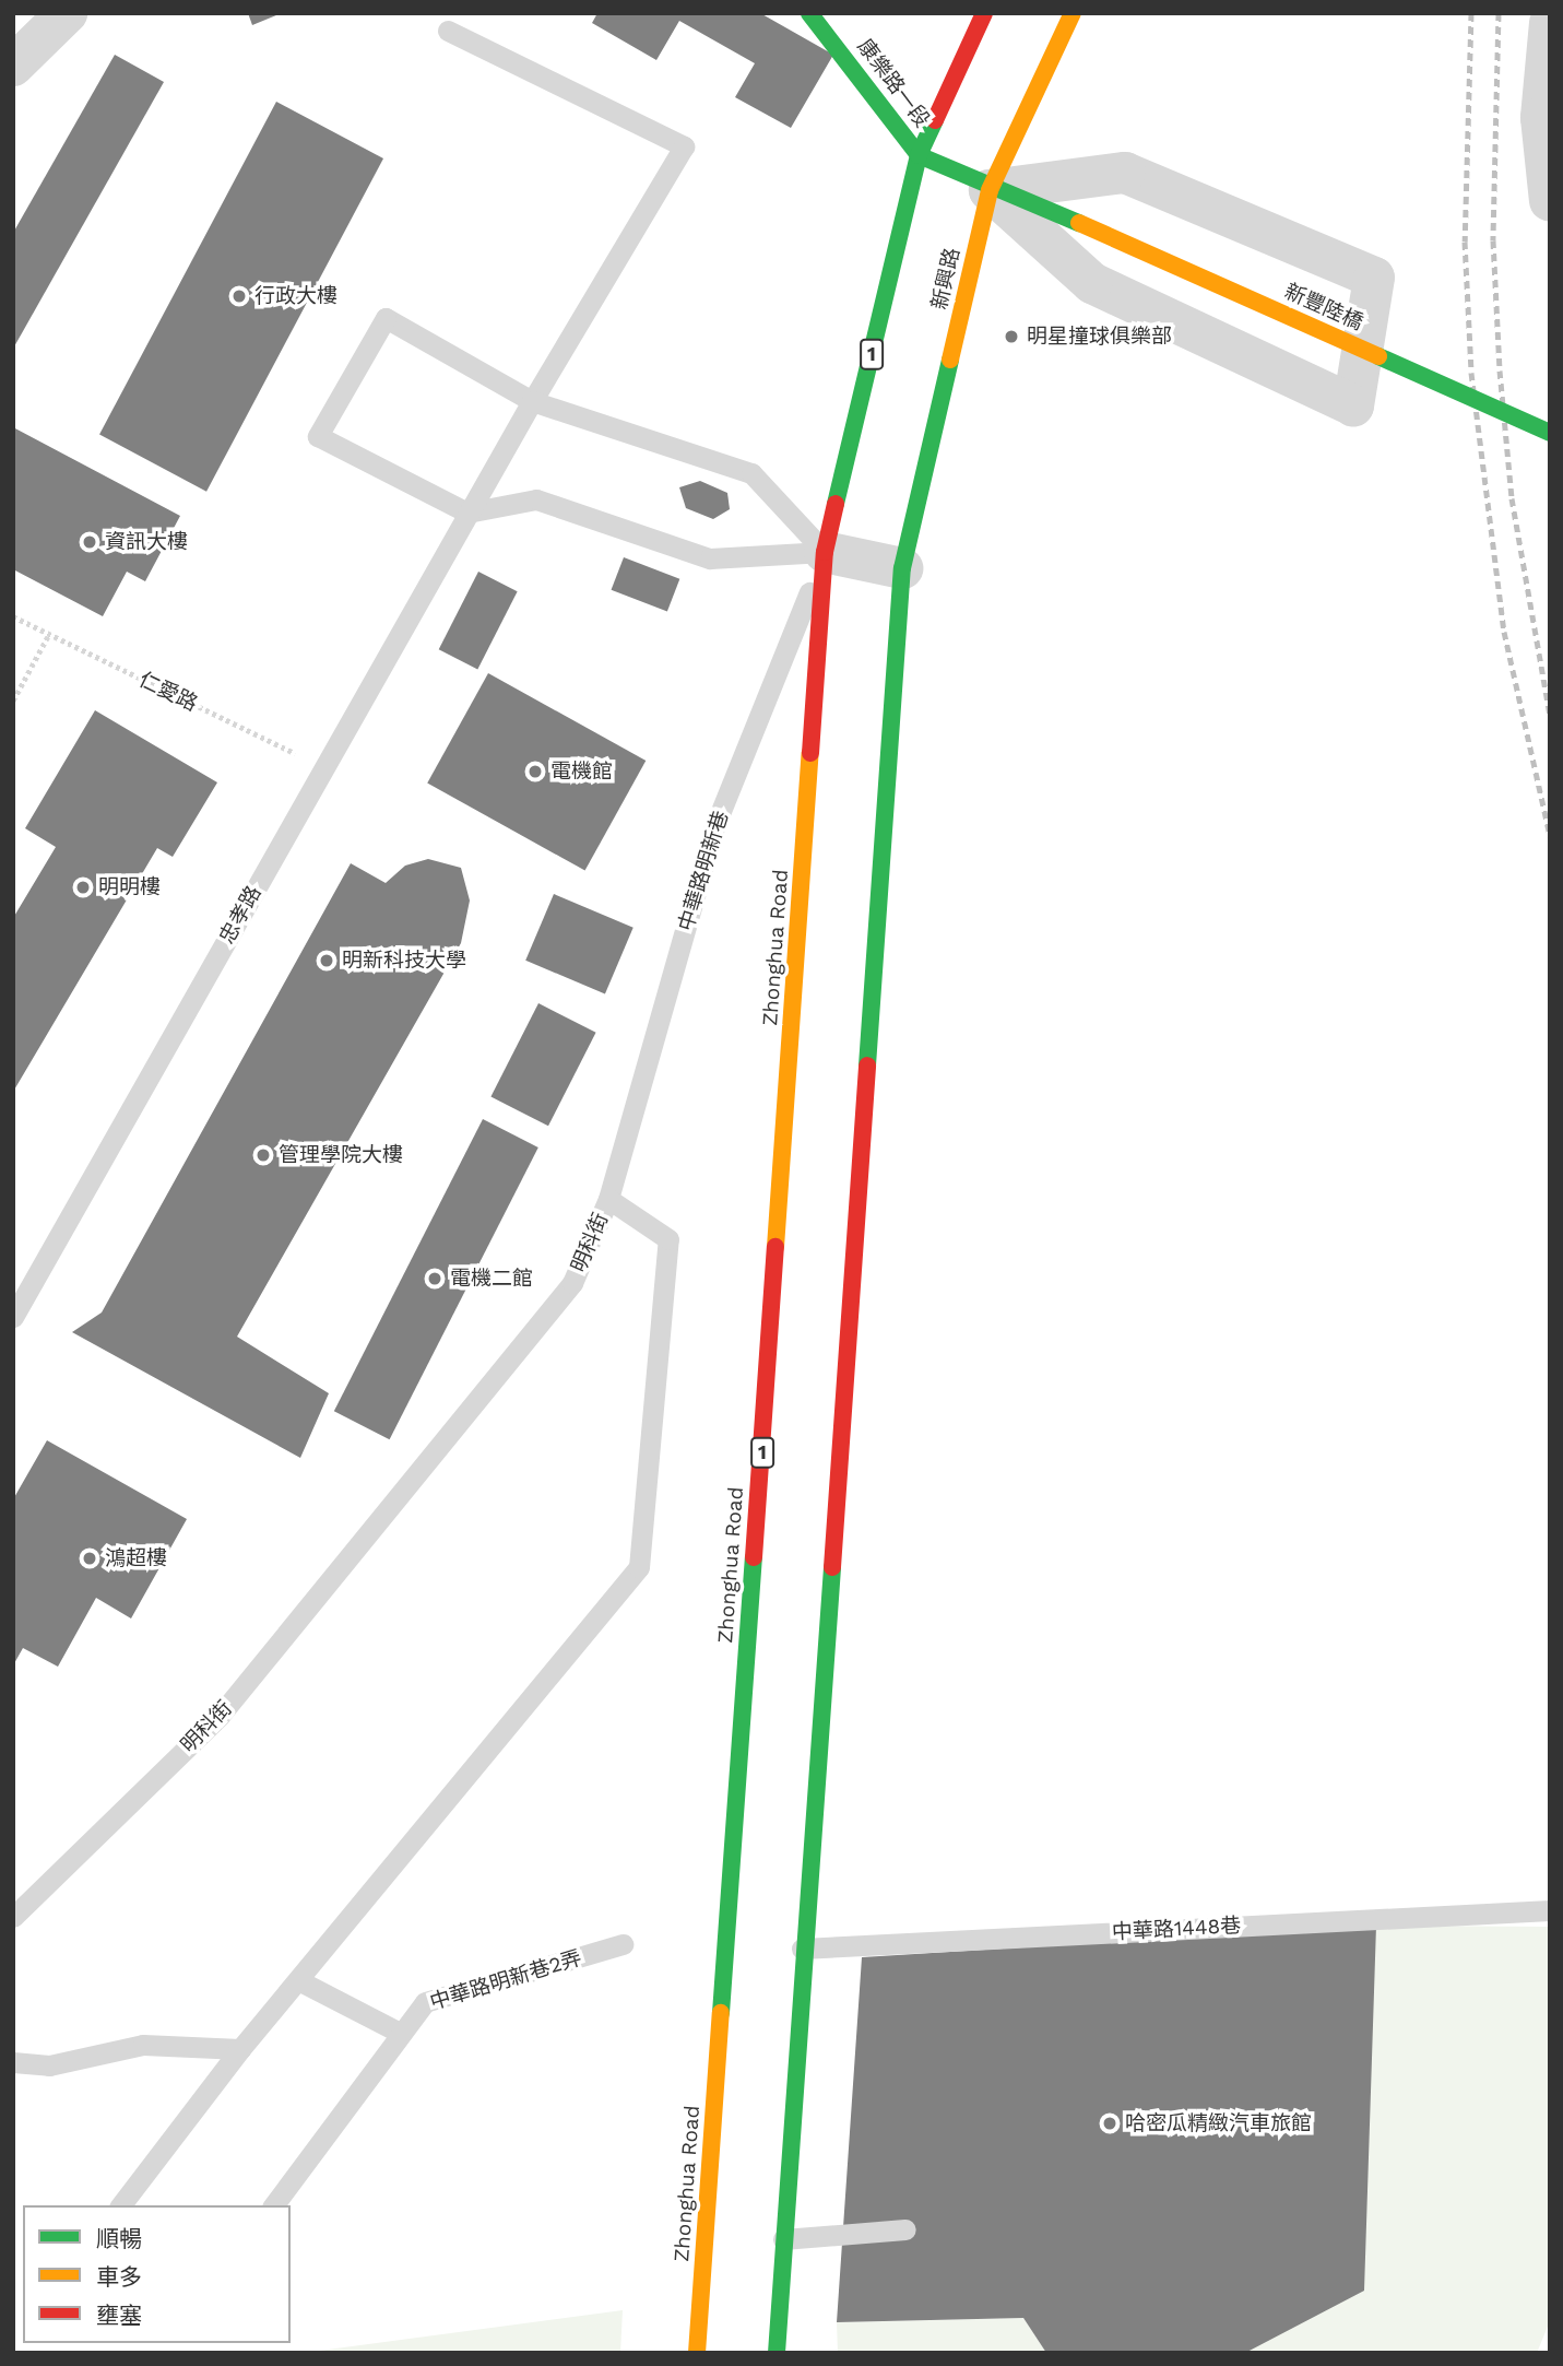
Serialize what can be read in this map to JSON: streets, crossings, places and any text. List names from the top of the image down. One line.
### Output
{"streets":{"main road":["康樂路一段","新興路","新豐陸橋","1","Zhonghua Road"],"lane":["中華路明新巷","忠孝路","明科街","中華路1448巷","中華路明新巷2弄"],"path":["仁愛路"]},"crossings":[["康樂路一段","新興路"],["康樂路一段","新豐陸橋"],["康樂路一段","1"],["1","中華路明新巷"],["1","Zhonghua Road"],["仁愛路","忠孝路"],["中華路明新巷","Zhonghua Road"],["中華路明新巷","明科街"]],"places":["行政大樓","明星撞球俱樂部","資訊大樓","電機館","明明樓","明新科技大學","管理學院大樓","電機二館","鴻超樓","哈密瓜精緻汽車旅館"],"legend":["順暢","車多","壅塞"]}
